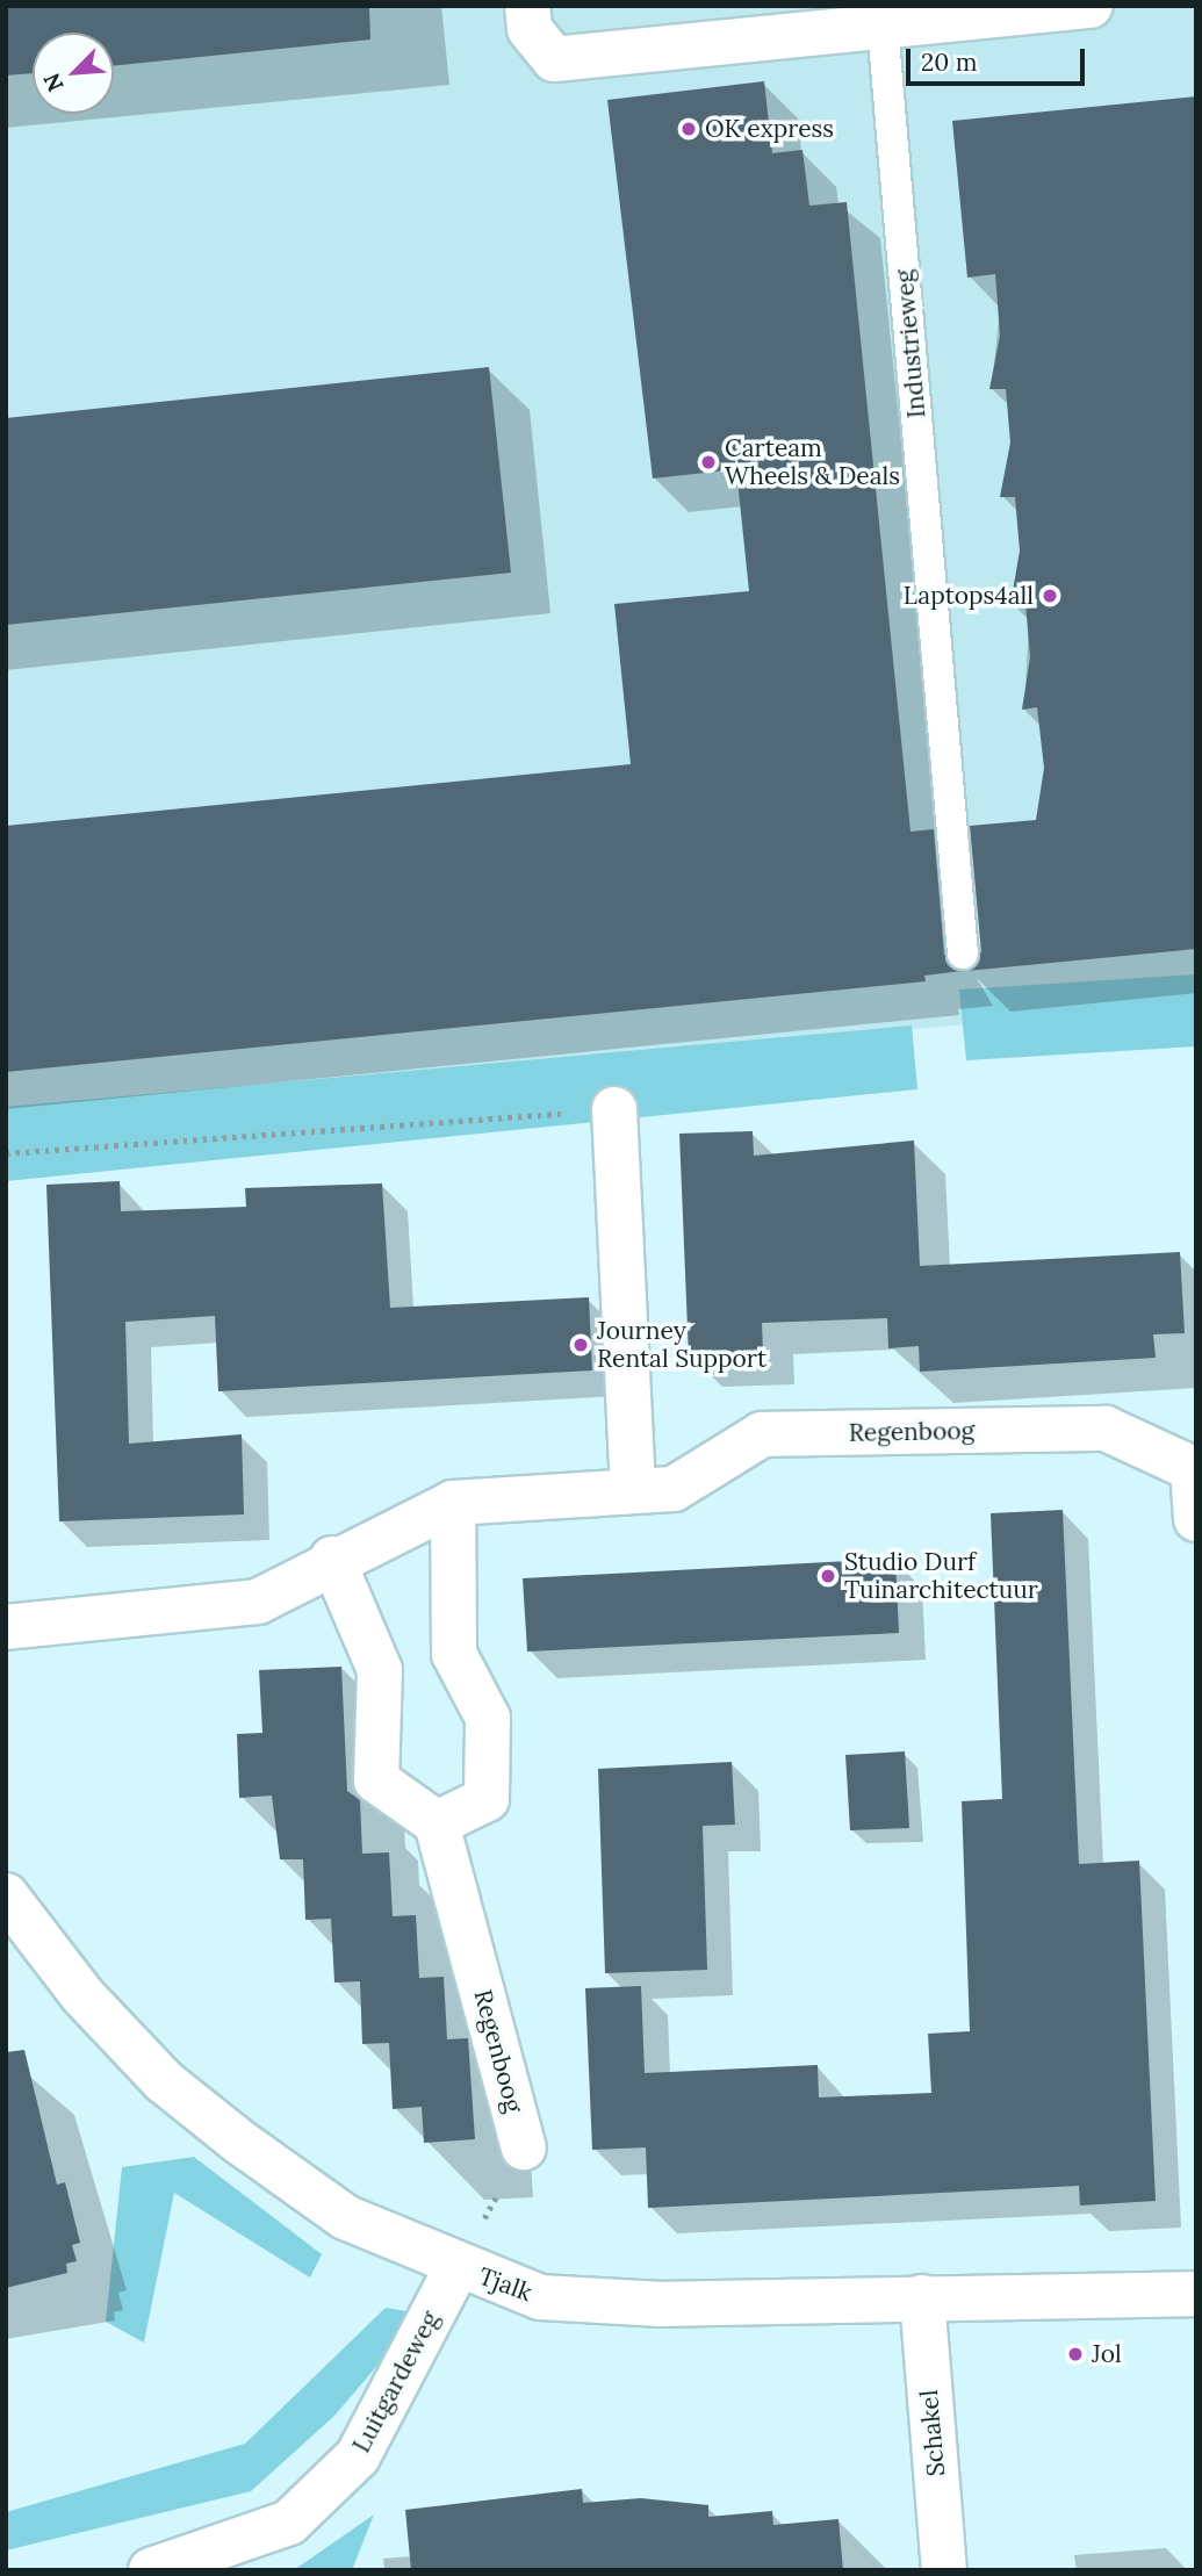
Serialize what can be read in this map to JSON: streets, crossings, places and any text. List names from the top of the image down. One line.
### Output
{"streets":{"street":["Regenboog","Tjalk","Luitgardeweg","Schakel"],"lane":["Industrieweg"]},"crossings":[["Tjalk","Luitgardeweg"],["Tjalk","Schakel"]],"places":["OK express","Carteam Wheels & Deals","Laptops4all","Journey Rental Support","Studio Durf Tuinarchitectuur","Jol"],"scale_bar":"20 m","north":"bottom left"}
